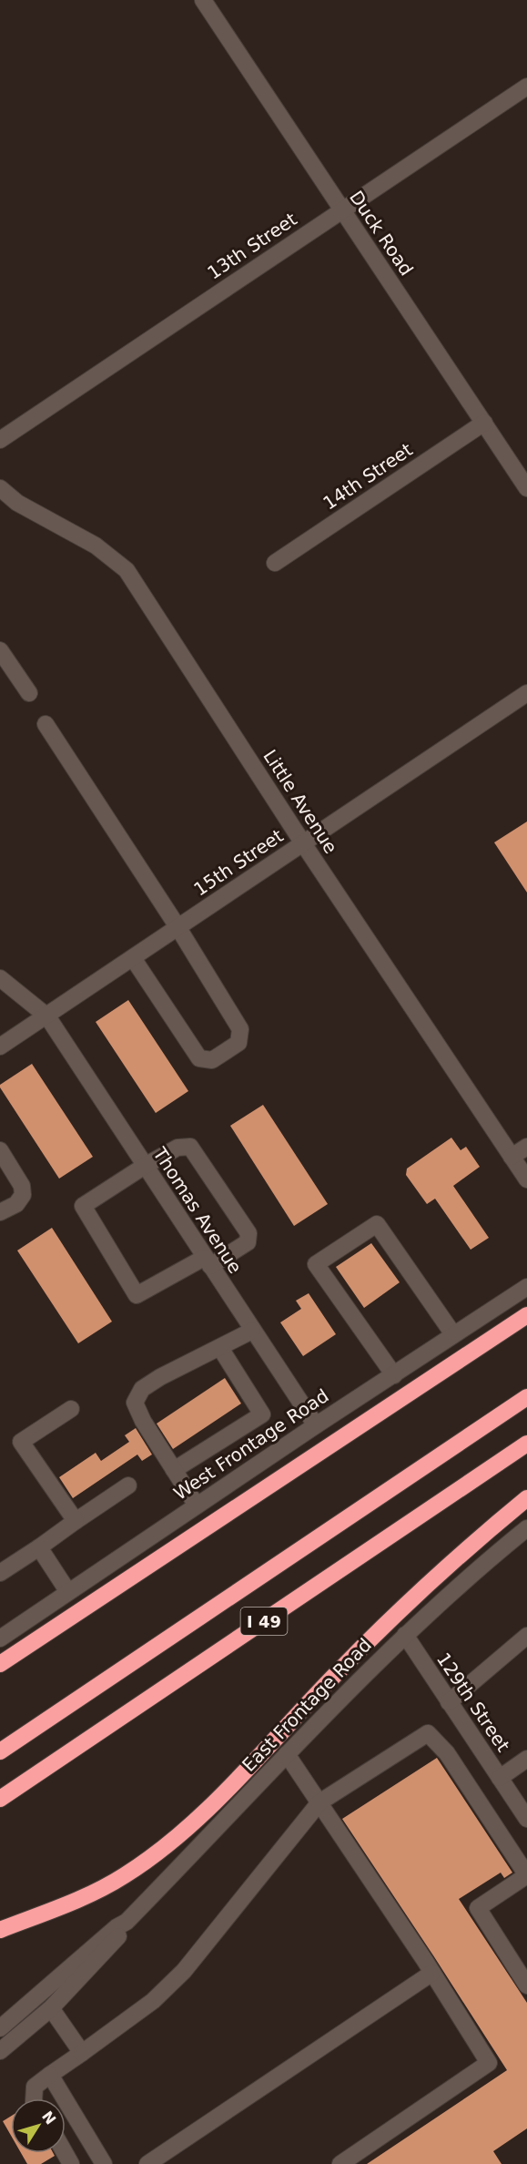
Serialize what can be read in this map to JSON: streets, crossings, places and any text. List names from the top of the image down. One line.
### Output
{"streets":{"highway":["I 49"],"street":["Duck Road","13th Street","14th Street","Little Avenue","15th Street","Thomas Avenue","West Frontage Road","129th Street","East Frontage Road"]},"crossings":[["Duck Road","13th Street"],["Duck Road","14th Street"],["Little Avenue","15th Street"],["15th Street","Thomas Avenue"],["Thomas Avenue","West Frontage Road"],["129th Street","East Frontage Road"]],"north":"top right"}
